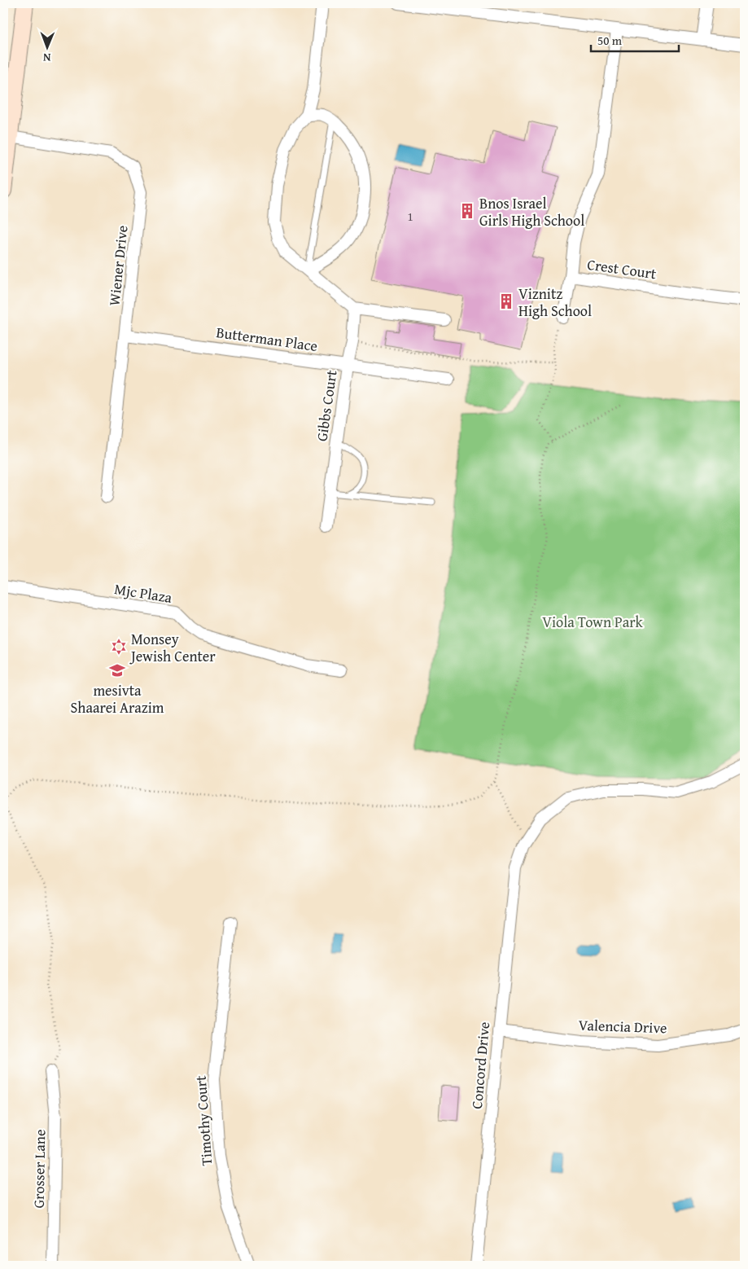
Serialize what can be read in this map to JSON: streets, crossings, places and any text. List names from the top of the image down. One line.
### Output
{"streets":{"street":["Wiener Drive","Crest Court","Butterman Place","Gibbs Court","Mjc Plaza","Valencia Drive","Concord Drive","Timothy Court","Grosser Lane"]},"crossings":[["Wiener Drive","Butterman Place"],["Butterman Place","Gibbs Court"],["Valencia Drive","Concord Drive"]],"parks":["Viola Town Park"],"places":{"building":["Bnos Israel Girls High School","Viznitz High School"],"synagogue":["Monsey Jewish Center"],"school or university":["mesivta Shaarei Arazim"]},"house_numbers":["1"],"scale_bar":"50 m","north":"bottom"}
